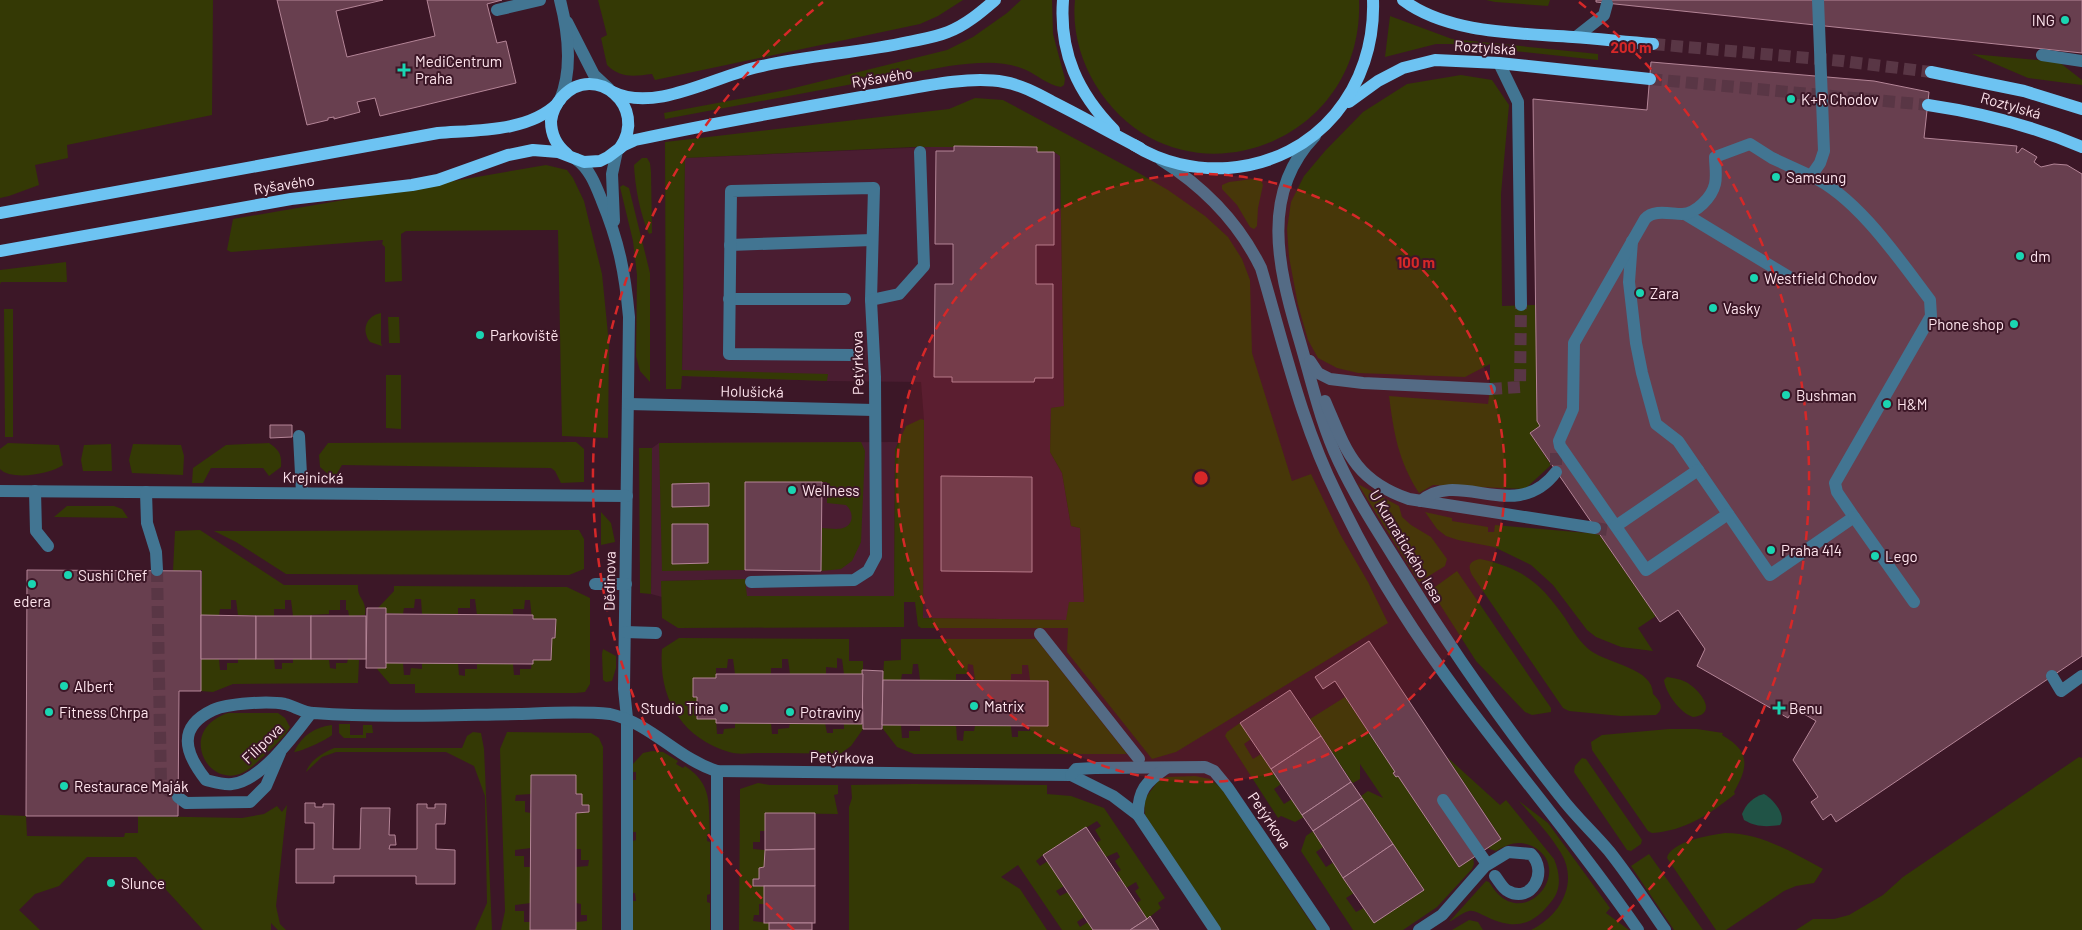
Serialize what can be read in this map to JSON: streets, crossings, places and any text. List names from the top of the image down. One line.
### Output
{"streets":{"main road":["Roztylská","Ryšavého"],"street":["Petýrkova","Holušická","Krejnická","U Kunratického lesa","Dědinova","Filipova"]},"crossings":[["Ryšavého","Dědinova"],["Petýrkova","Holušická"],["Petýrkova","Dědinova"],["Petýrkova","Filipova"],["Holušická","Dědinova"],["Krejnická","Dědinova"],["Dědinova","Filipova"]],"places":{"other":["ING","K+R Chodov","Samsung","dm","Westfield Chodov","Zara","Vasky","Phone shop","Parkoviště","Bushman","H&M","Wellness","Praha 414","Lego","Sushi Chef","edera","Albert","Matrix","Studio Tina","Fitness Chrpa","Potraviny","Restaurace Maják","Slunce"],"health":["MediCentrum Praha","Benu"]},"rings":["200 m","100 m"]}
